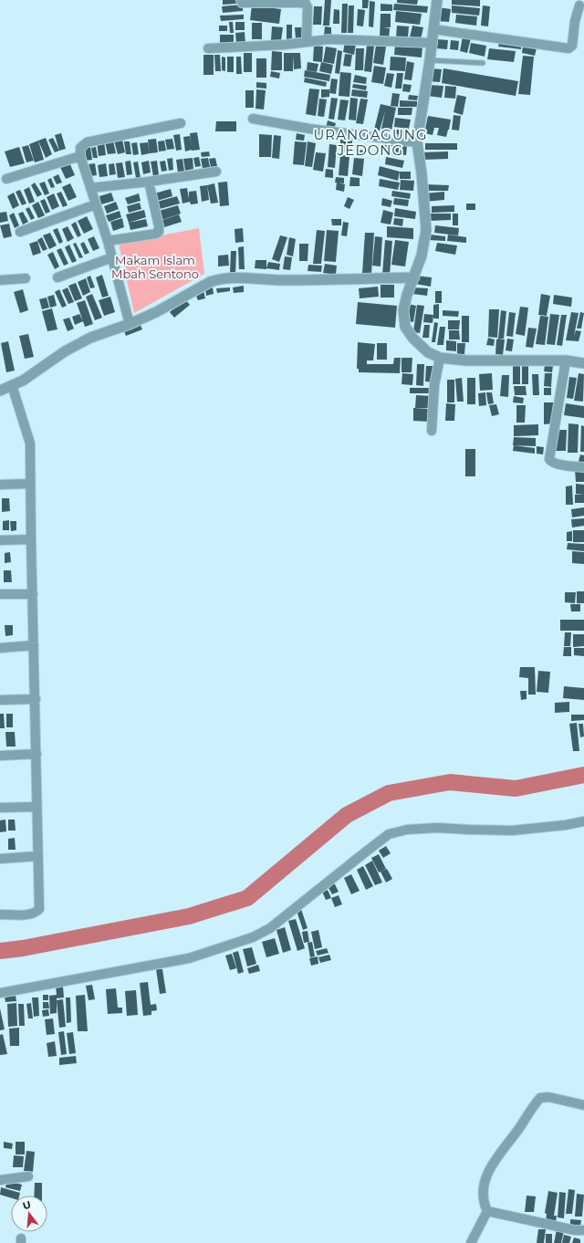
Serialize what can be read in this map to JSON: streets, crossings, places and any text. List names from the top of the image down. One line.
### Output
{"districts":["URANGAGUNG JEDONG"],"parks":["Makam Islam Mbah Sentono"],"north":"top"}
